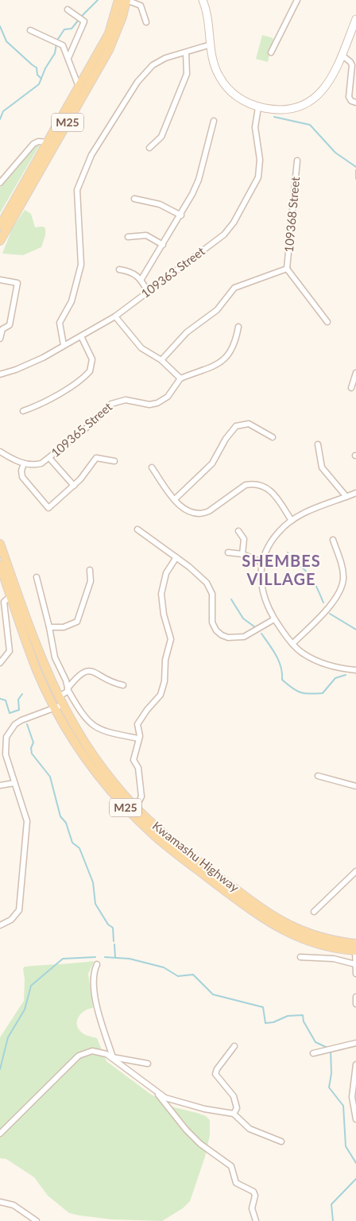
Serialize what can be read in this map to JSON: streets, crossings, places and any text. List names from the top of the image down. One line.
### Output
{"streets":{"main road":["M25","Kwamashu Highway"],"street":["109368 Street","109363 Street","109365 Street"]},"districts":["SHEMBES VILLAGE"]}
